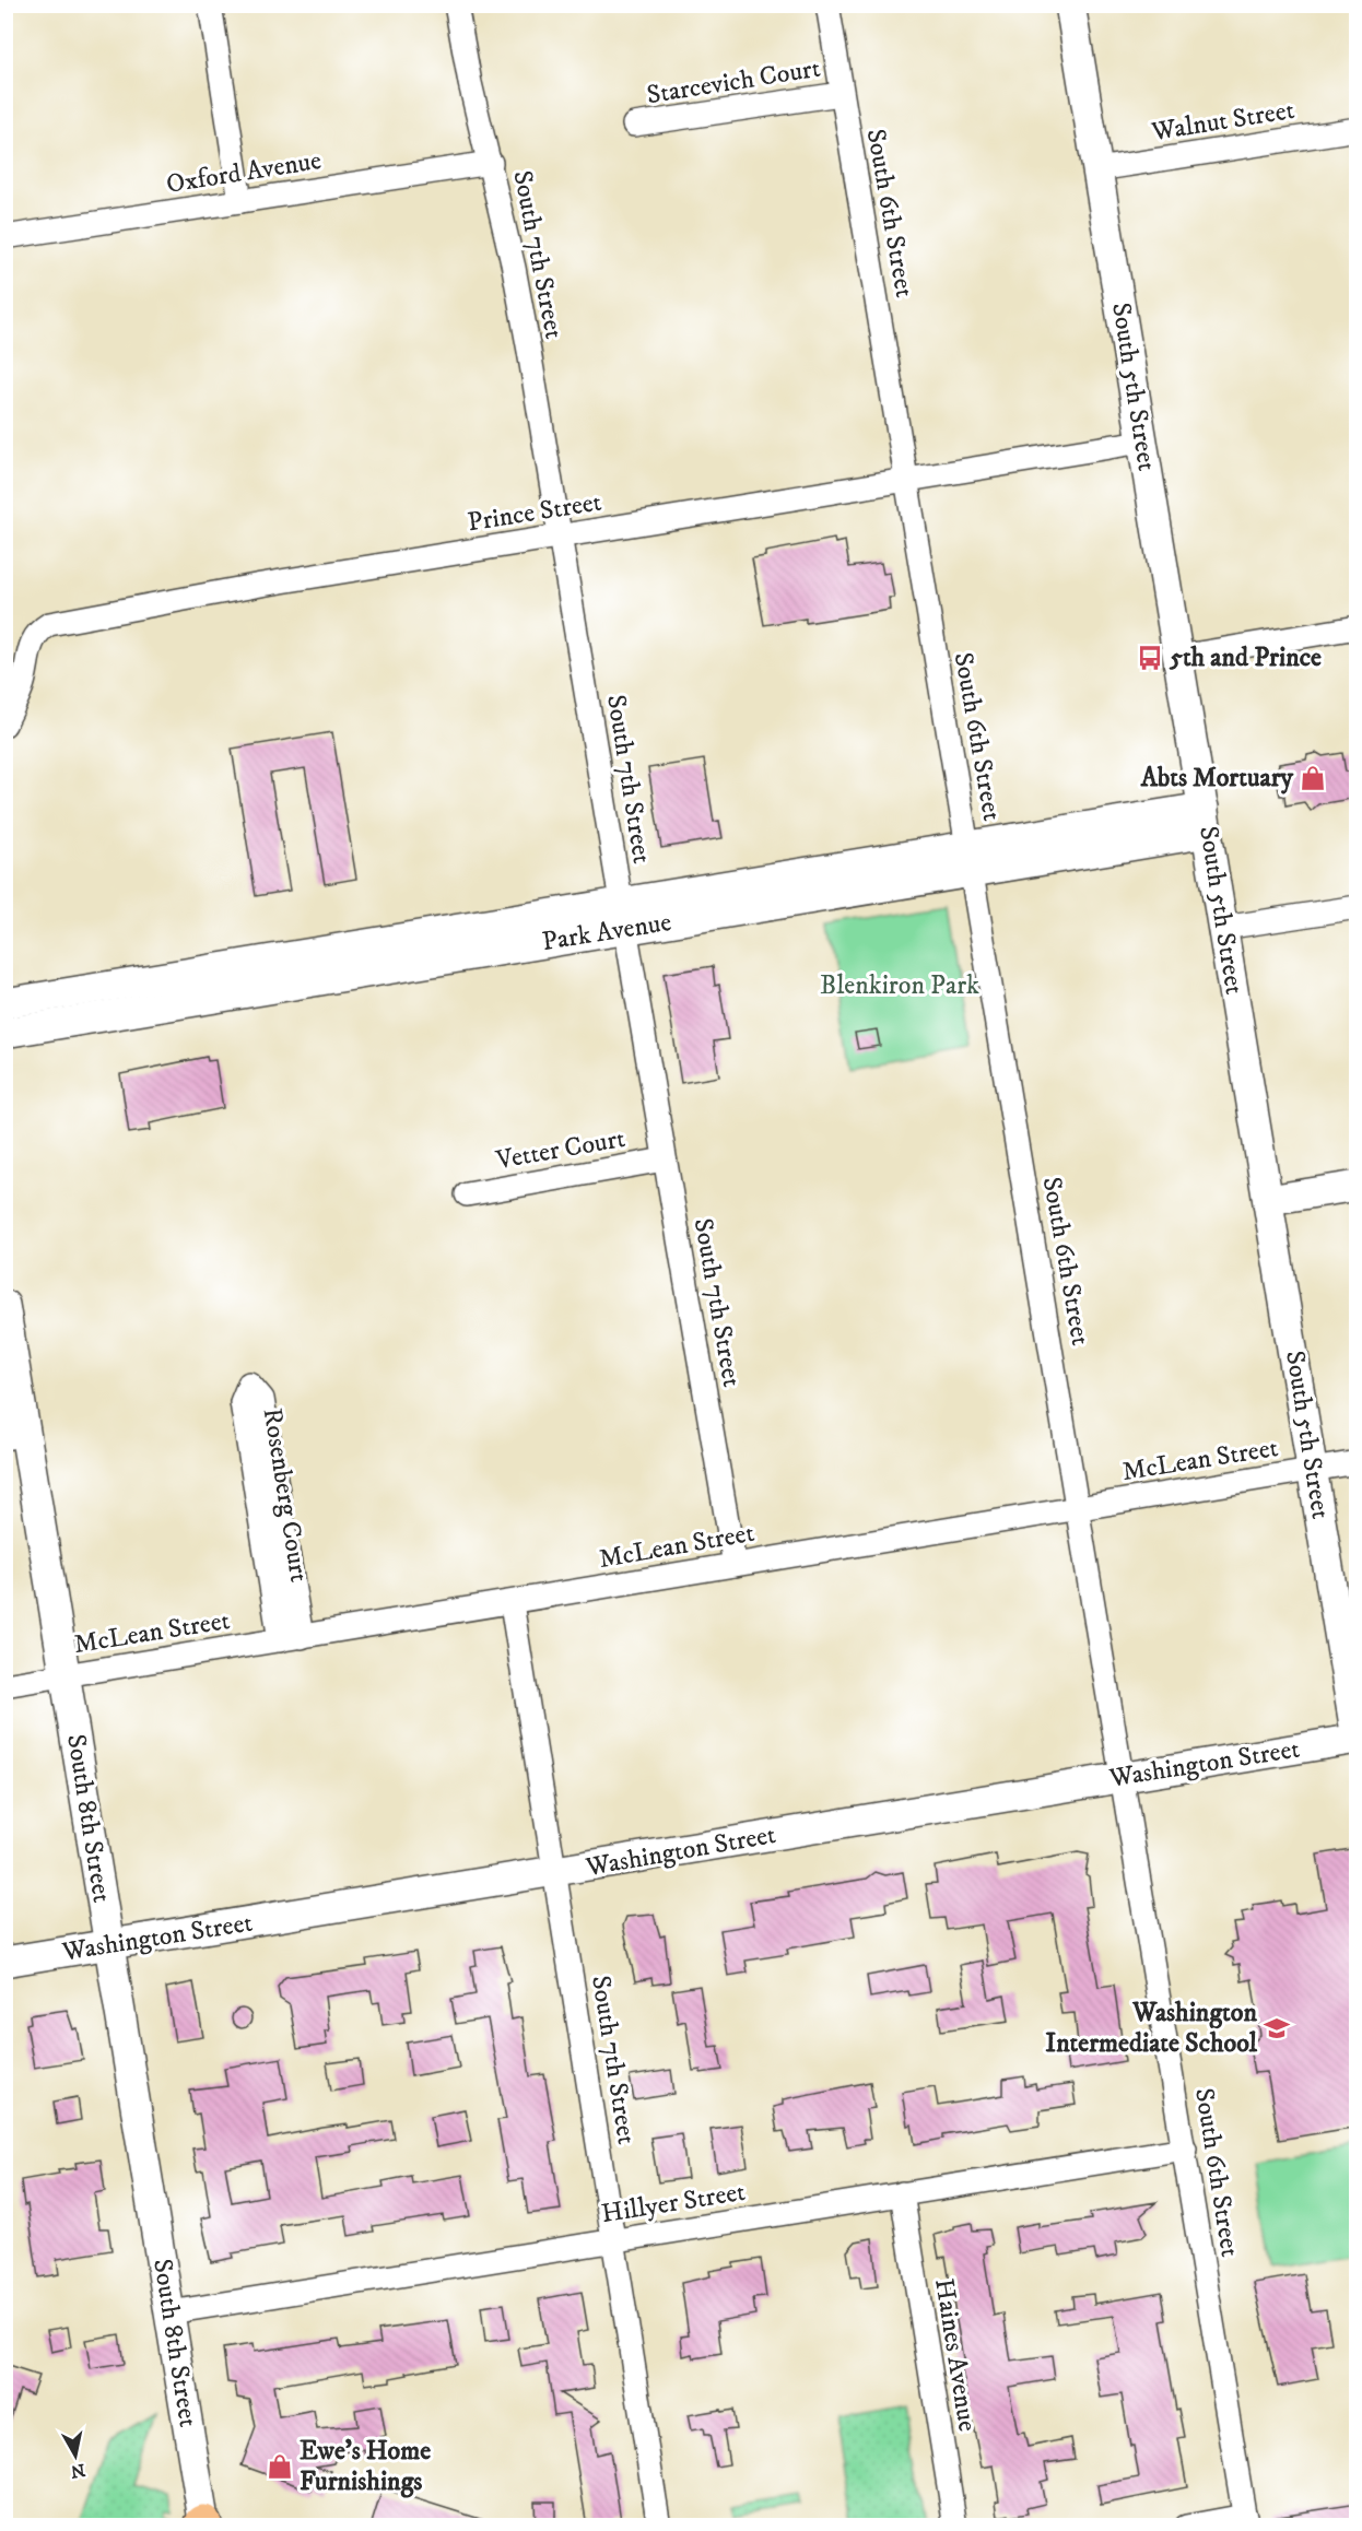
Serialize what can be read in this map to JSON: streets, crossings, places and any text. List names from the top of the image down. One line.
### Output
{"streets":{"street":["Starcevich Court","Walnut Street","Oxford Avenue","South 6th Street","South 7th Street","South 5th Street","Prince Street","Park Avenue","Vetter Court","McLean Street","Rosenberg Court","Washington Street","South 8th Street","Hillyer Street","Haines Avenue"]},"crossings":[["Starcevich Court","South 6th Street"],["Walnut Street","South 5th Street"],["Oxford Avenue","South 7th Street"],["South 6th Street","Prince Street"],["South 6th Street","Park Avenue"],["South 6th Street","McLean Street"],["South 6th Street","Washington Street"],["South 6th Street","Hillyer Street"],["South 7th Street","Prince Street"],["South 7th Street","Park Avenue"],["South 7th Street","Vetter Court"],["South 7th Street","McLean Street"],["South 7th Street","Washington Street"],["South 7th Street","Hillyer Street"],["South 5th Street","Prince Street"],["South 5th Street","Park Avenue"],["South 5th Street","McLean Street"],["South 5th Street","Washington Street"],["McLean Street","Rosenberg Court"],["McLean Street","South 8th Street"],["Washington Street","South 8th Street"],["South 8th Street","Hillyer Street"],["Hillyer Street","Haines Avenue"]],"parks":["Blenkiron Park"],"places":{"bus stop":["5th and Prince"],"shop":["Abts Mortuary","Ewe's Home Furnishings"],"school or university":["Washington Intermediate School"]},"north":"bottom"}
